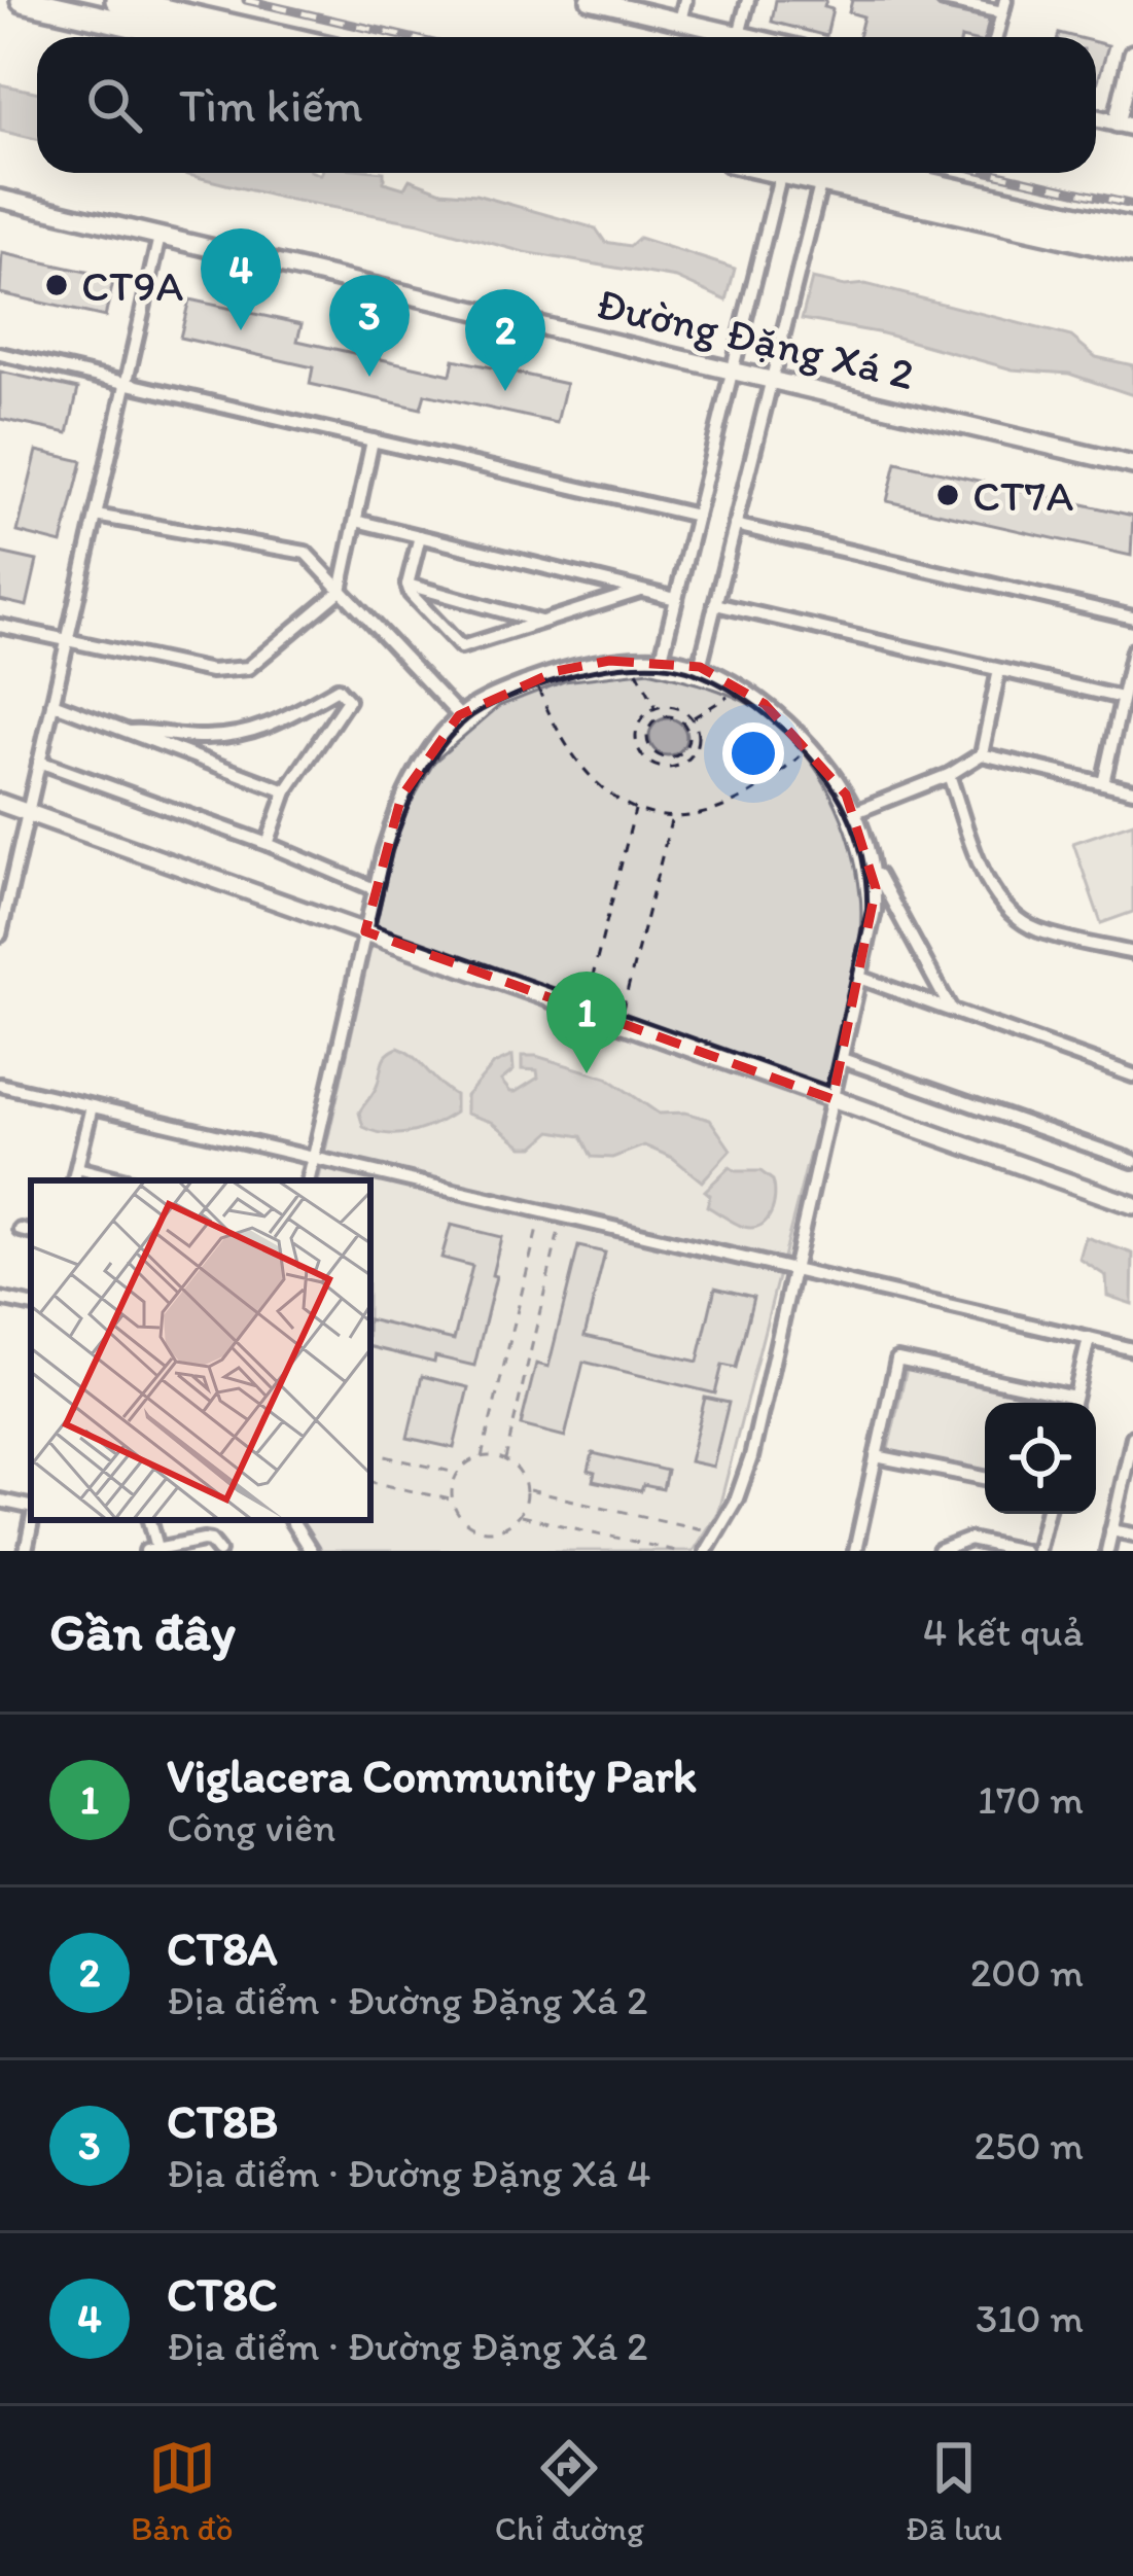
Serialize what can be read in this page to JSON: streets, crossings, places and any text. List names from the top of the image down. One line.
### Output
{"streets":{"street":["Đường Đặng Xá 2"]},"places":["CT9A","CT7A"],"page":{"search":"Tìm kiếm","pins":["4","3","2","1"],"heading":["Gần đây","4 kết quả"],"list":[{"mark":"1","name":"Viglacera Community Park","note":"Công viên","value":"170 m"},{"mark":"2","name":"CT8A","note":"Địa điểm · Đường Đặng Xá 2","value":"200 m"},{"mark":"3","name":"CT8B","note":"Địa điểm · Đường Đặng Xá 4","value":"250 m"},{"mark":"4","name":"CT8C","note":"Địa điểm · Đường Đặng Xá 2","value":"310 m"}],"nav":["Bản đồ","Chỉ đường","Đã lưu"]}}
